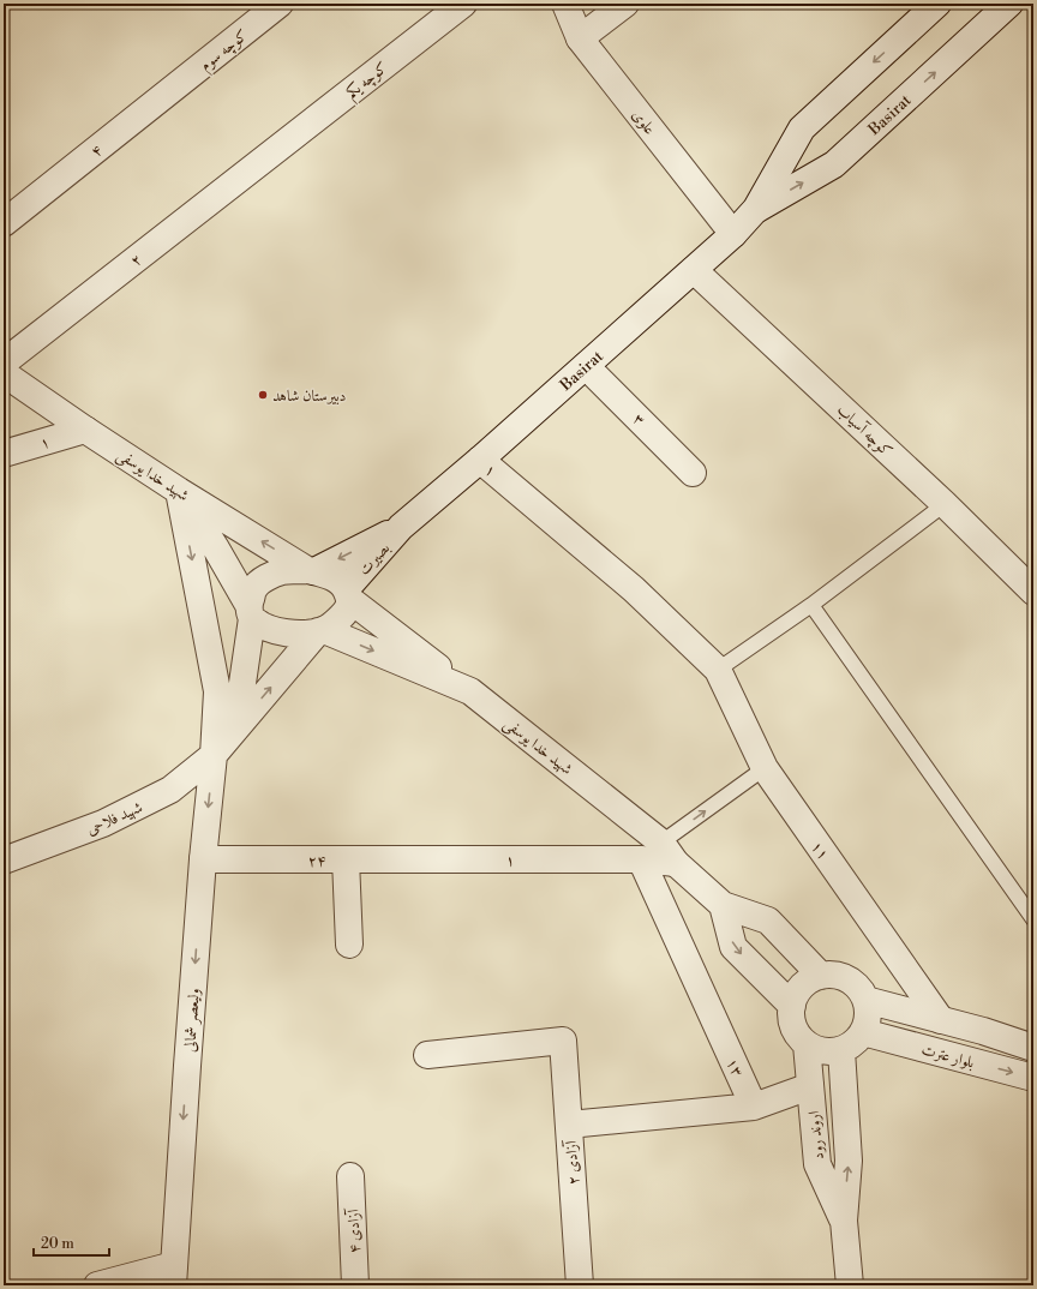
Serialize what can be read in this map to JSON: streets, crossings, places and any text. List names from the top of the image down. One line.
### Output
{"streets":{"street":["کوچه سوم","کوچه یکم","Basirat","علوی","۴","۲","۳","کوچه آسیاب","۱","شهید خدا یوسفی","بصیرت","شهید فلاحی","۱۱","۲۴","ولیعصر شمالی","بلوار عترت","۱۳","اروند رود","آزادی ۲","آزادی ۴"]},"crossings":[["کوچه سوم","۴"],["کوچه یکم","۲"],["Basirat","علوی"],["Basirat","۳"],["Basirat","کوچه آسیاب"],["Basirat","۱"],["Basirat","بصیرت"],["۱","شهید خدا یوسفی"],["۱","۱۱"],["۱","۲۴"],["۱","۱۳"],["شهید خدا یوسفی","بصیرت"],["شهید خدا یوسفی","شهید فلاحی"],["شهید خدا یوسفی","بلوار عترت"],["شهید خدا یوسفی","اروند رود"],["بصیرت","شهید فلاحی"],["شهید فلاحی","ولیعصر شمالی"],["۱۱","بلوار عترت"],["۲۴","ولیعصر شمالی"],["بلوار عترت","اروند رود"]],"one_way":["شهید فلاحی","ولیعصر شمالی"],"places":["دبیرستان شاهد"],"scale_bar":"20 m"}
